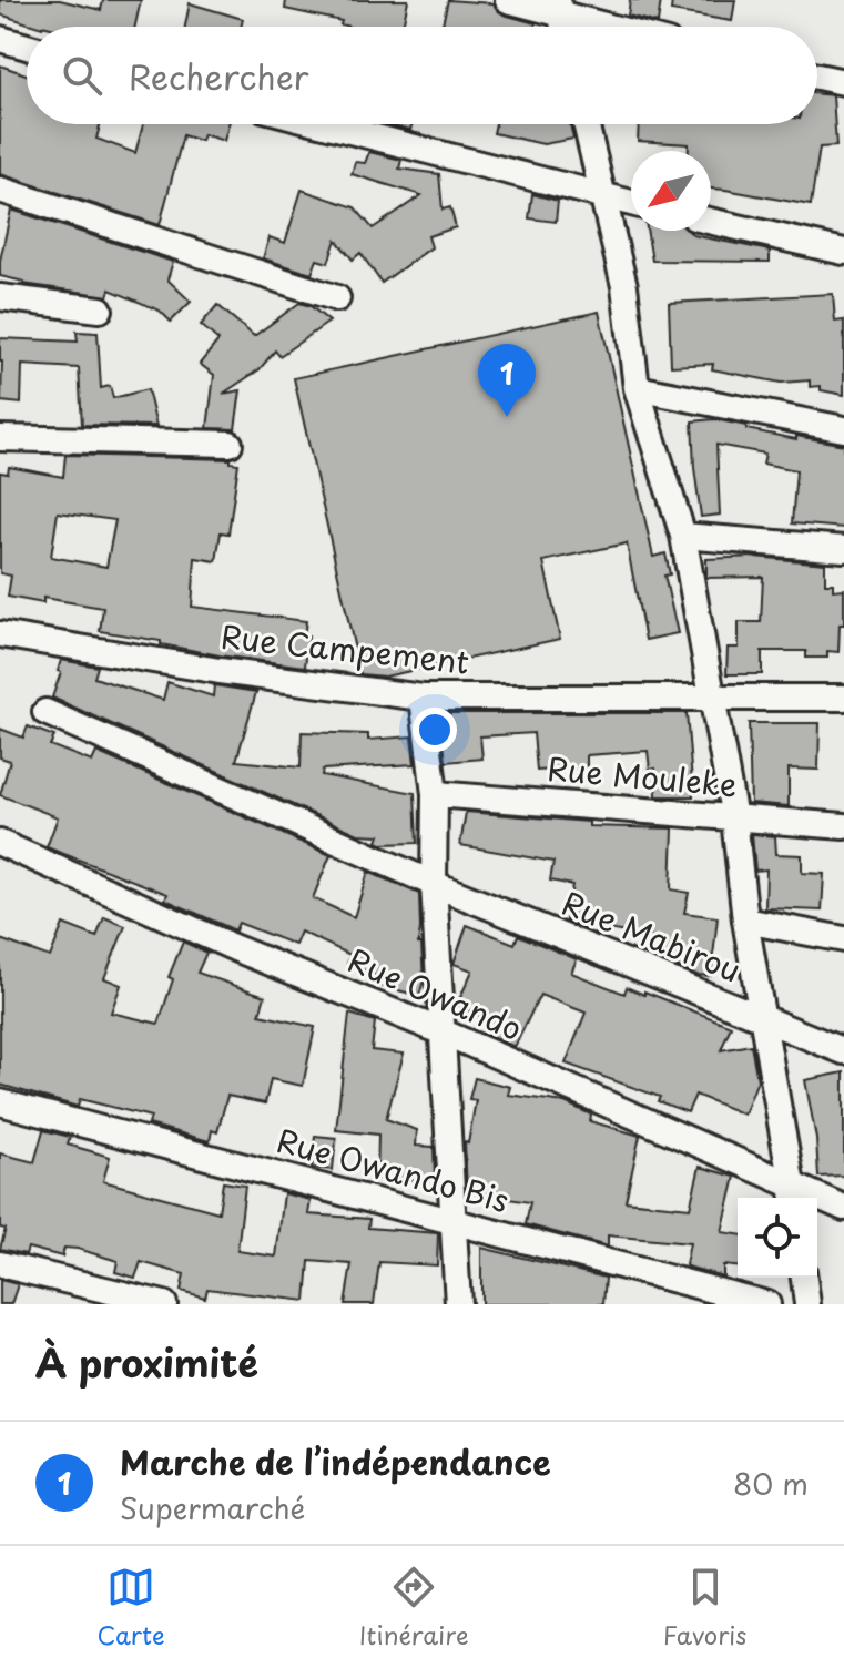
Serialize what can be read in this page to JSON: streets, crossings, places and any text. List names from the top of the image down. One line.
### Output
{"streets":{"street":["Rue Campement","Rue Mouleke","Rue Mabirou","Rue Owando","Rue Owando Bis"]},"north":"bottom left","page":{"search":"Rechercher","pins":"1","heading":"À proximité","list":[{"mark":"1","name":"Marche de l’indépendance","note":"Supermarché","value":"80 m"}],"nav":["Carte","Itinéraire","Favoris"]}}
